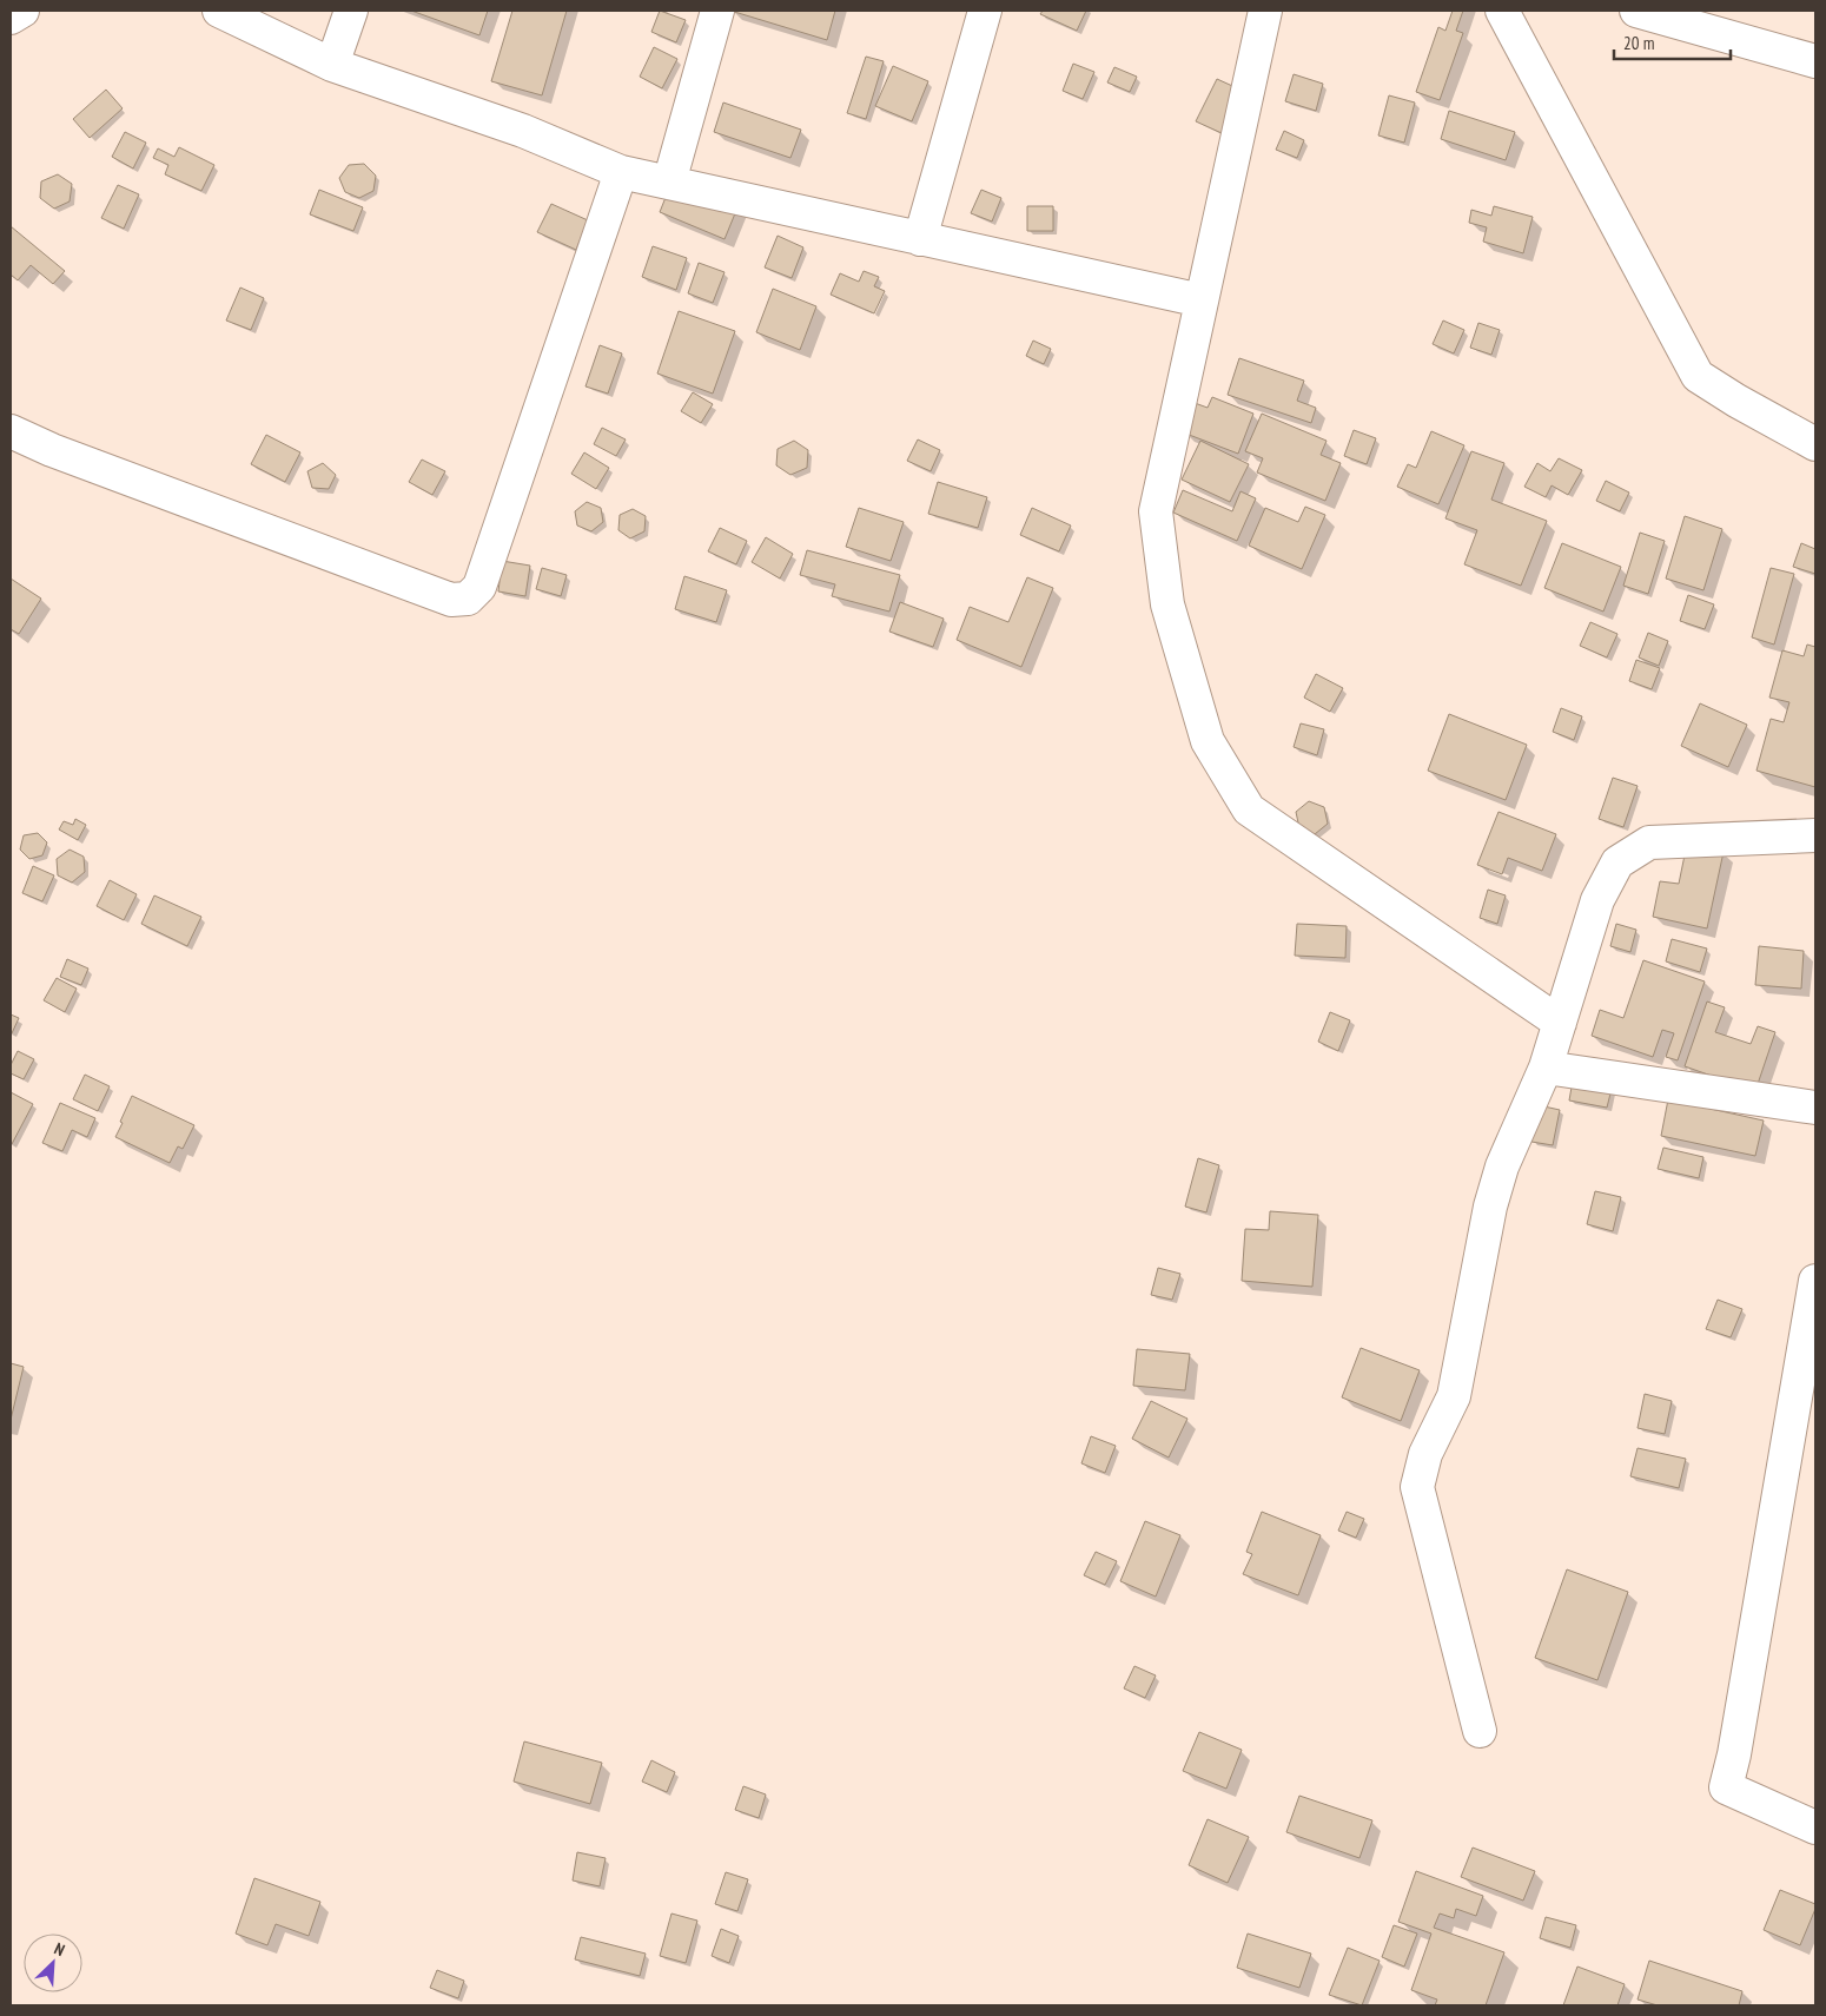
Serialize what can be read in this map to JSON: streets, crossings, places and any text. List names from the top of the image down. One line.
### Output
{"scale_bar":"20 m","north":"top right"}
